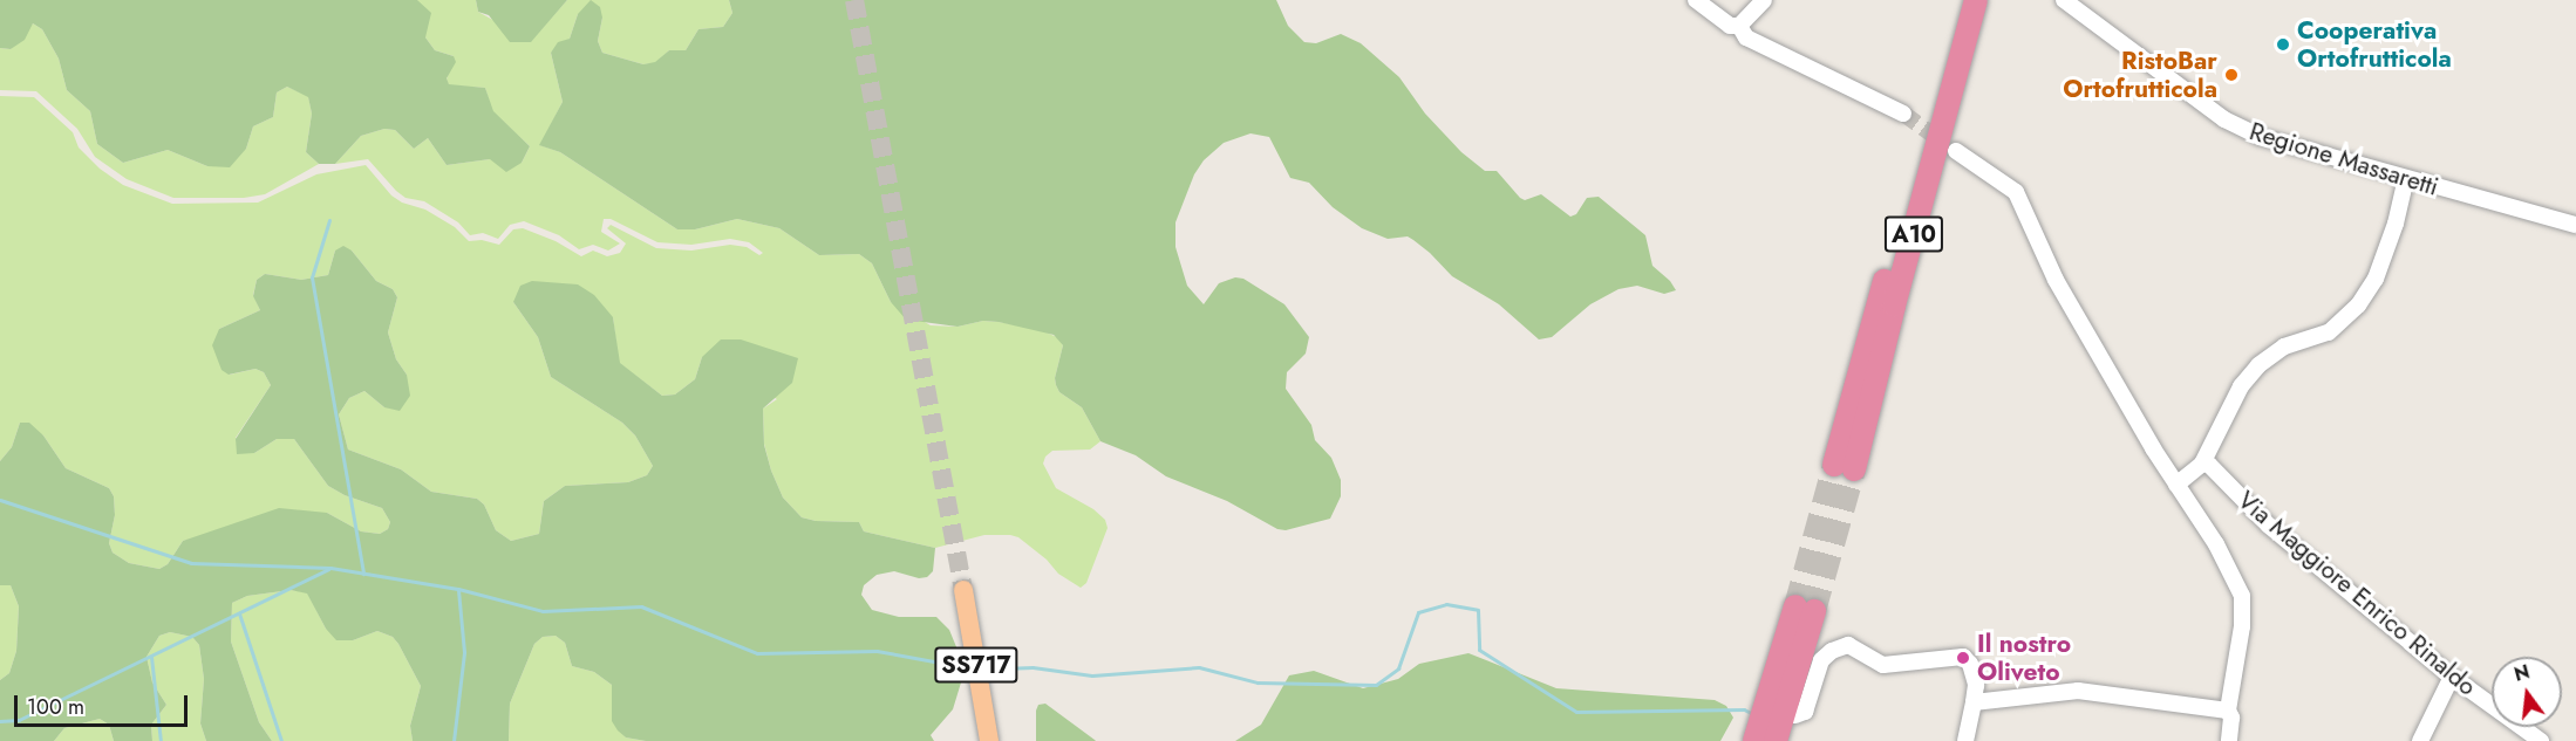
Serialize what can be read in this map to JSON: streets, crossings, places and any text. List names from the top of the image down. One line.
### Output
{"streets":{"highway":["A10"],"main road":["SS717"],"street":["Regione Massaretti","Via Maggiore Enrico Rinaldo"]},"places":["Cooperativa Ortofrutticola","RistoBar Ortofrutticola","Il nostro Oliveto"],"scale_bar":"100 m","north":"top"}
